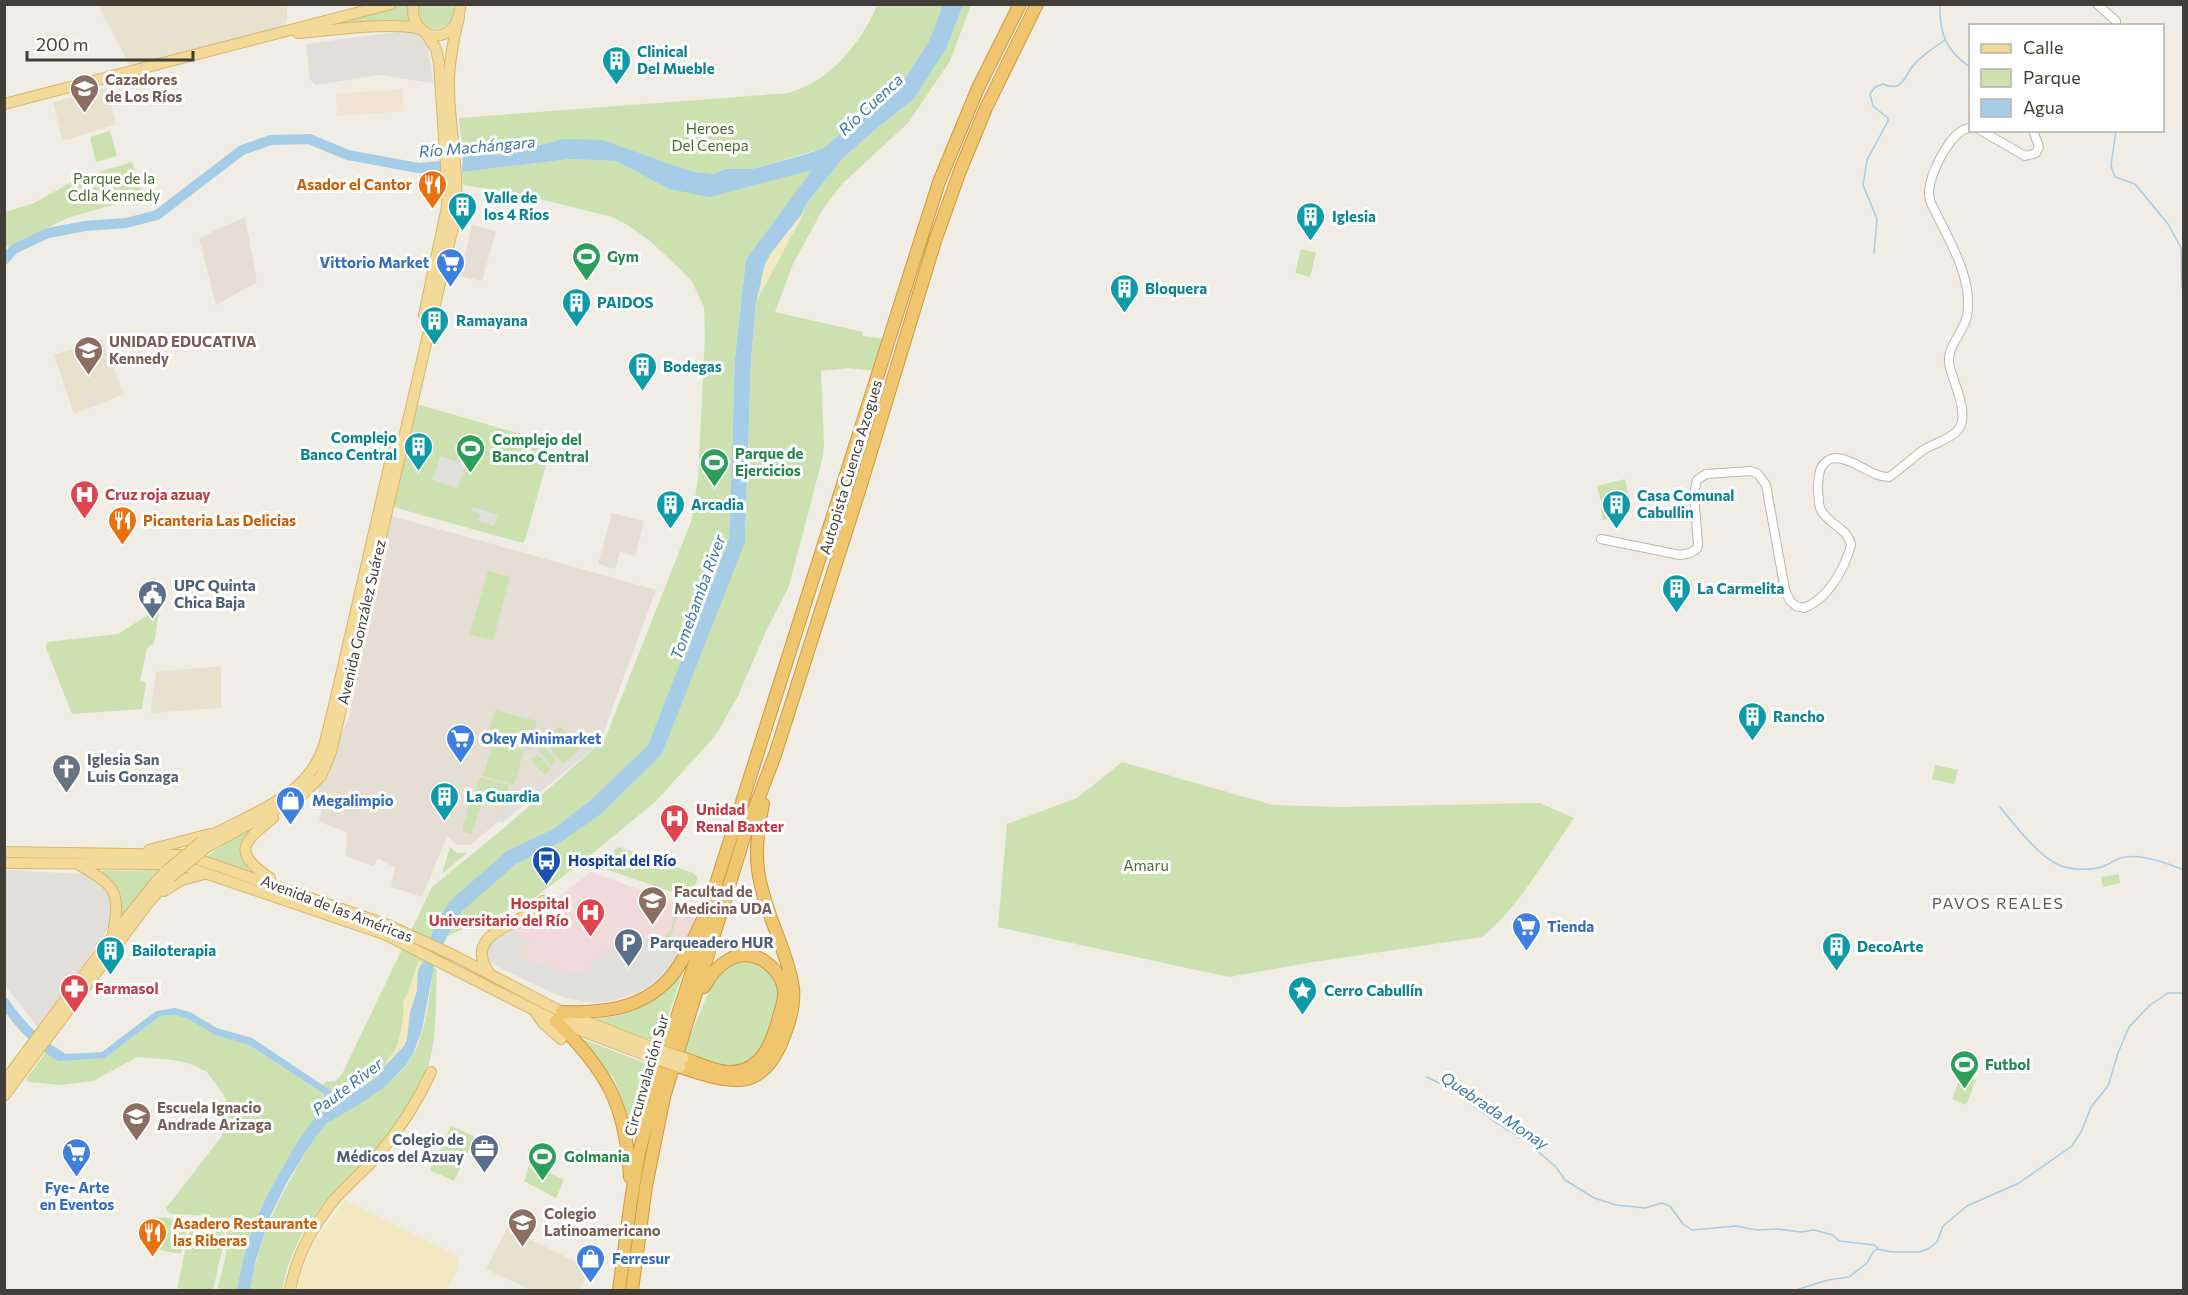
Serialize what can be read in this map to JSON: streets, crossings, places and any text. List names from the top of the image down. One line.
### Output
{"streets":{"highway":["Autopista Cuenca Azogues","Circunvalación Sur"],"main road":["Avenida González Suárez","Avenida de las Américas"]},"crossings":[["Autopista Cuenca Azogues","Circunvalación Sur"]],"districts":["PAVOS REALES"],"water":["Río Cuenca","Río Machángara","Tomebamba River","Paute River","Quebrada Monay"],"parks":["Heroes Del Cenepa","Parque de la Cdla Kennedy","Amaru"],"places":{"building":["Clinical Del Mueble","Valle de los 4 Rios","Iglesia","Bloquera","PAIDOS","Ramayana","Bodegas","Complejo Banco Central","Arcadia","Casa Comunal Cabullin","La Carmelita","Rancho","La Guardia","DecoArte","Bailoterapia"],"school or university":["Cazadores de Los Ríos","UNIDAD EDUCATIVA Kennedy","Facultad de Medicina UDA","Escuela Ignacio Andrade Arizaga","Colegio Latinoamericano"],"restaurant":["Asador el Cantor","Picanteria Las Delicias","Asadero Restaurante las Riberas"],"sports":["Gym","Complejo del Banco Central","Parque de Ejercicios","Futbol","Golmania"],"supermarket":["Vittorio Market","Okey Minimarket","Tienda","Fye- Arte en Eventos"],"hospital":["Cruz roja azuay","Unidad Renal Baxter","Hospital Universitario del Río"],"public building":["UPC Quinta Chica Baja"],"church":["Iglesia San Luis Gonzaga"],"shop":["Megalimpio","Ferresur"],"bus stop":["Hospital del Río"],"parking":["Parqueadero HUR"],"pharmacy":["Farmasol"],"place":["Cerro Cabullín"],"office":["Colegio de Médicos del Azuay"]},"legend":["Calle","Parque","Agua"],"scale_bar":"200 m"}
